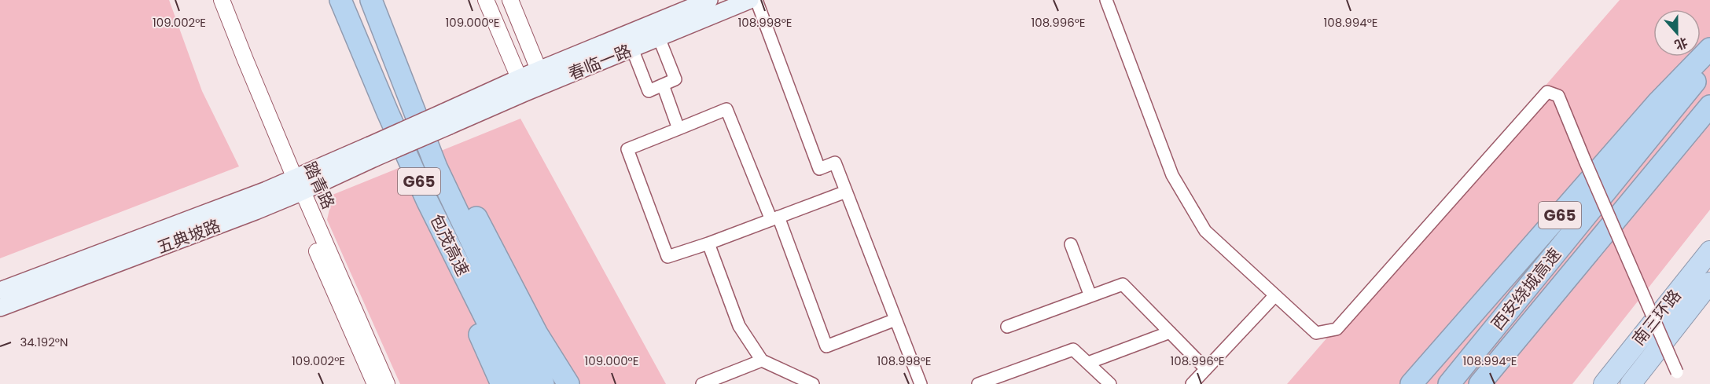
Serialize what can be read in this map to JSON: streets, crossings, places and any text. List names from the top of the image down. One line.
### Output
{"streets":{"highway":["G65","包茂高速","西安绕城高速","南三环路"],"main road":["春临一路","五典坡路"],"street":["踏青路"]},"crossings":[["春临一路","五典坡路"],["G65","包茂高速"],["踏青路","五典坡路"]],"north":"bottom","coordinates":["108.994°E","109.002°E","109.000°E","108.998°E","108.996°E","34.192°N"]}
